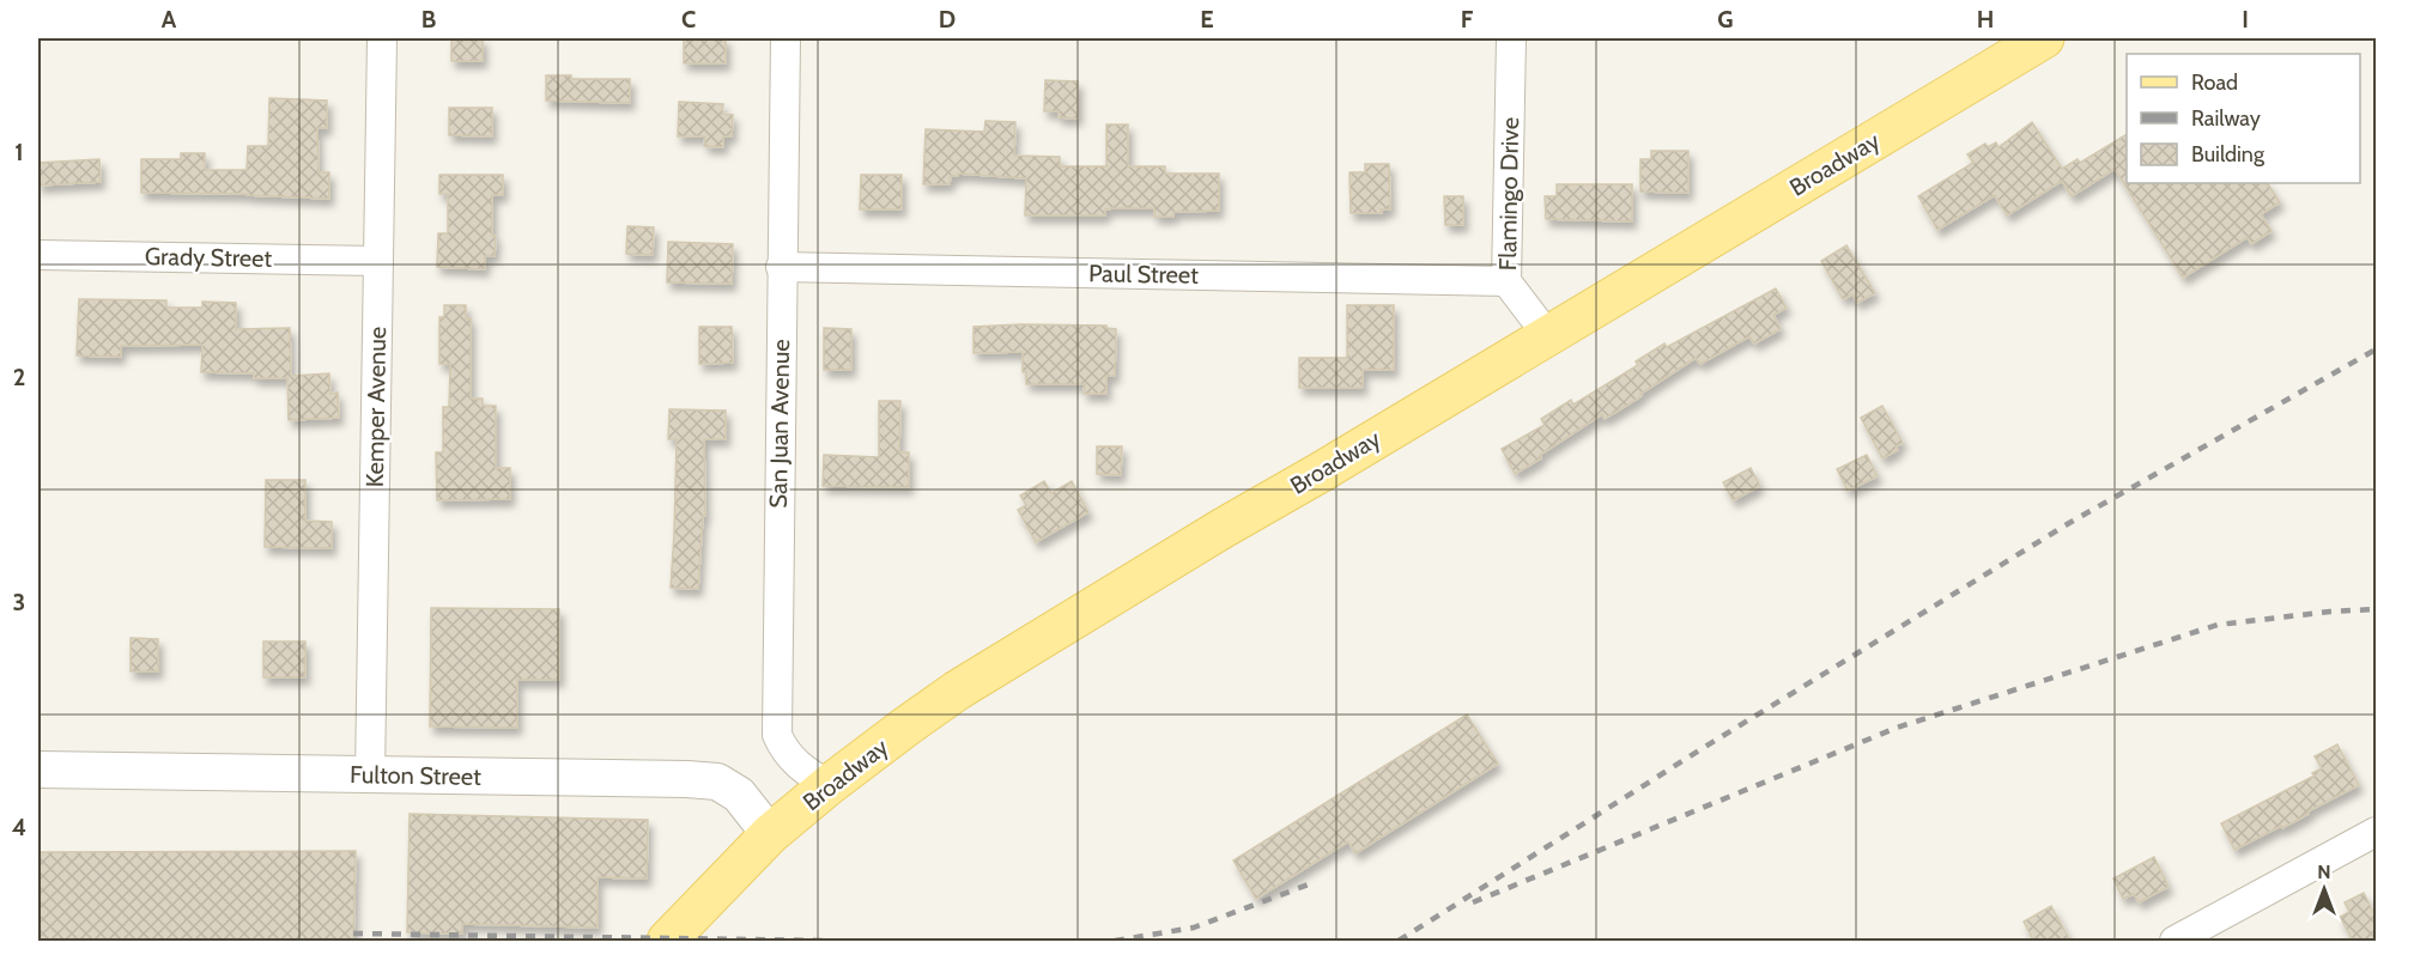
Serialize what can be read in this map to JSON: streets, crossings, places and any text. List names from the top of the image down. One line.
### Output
{"streets":{"main road":["Broadway"],"street":["Flamingo Drive","Grady Street","Paul Street","Kemper Avenue","San Juan Avenue","Fulton Street"]},"crossings":[["Broadway","Flamingo Drive"],["Broadway","San Juan Avenue"],["Broadway","Fulton Street"],["Flamingo Drive","Paul Street"],["Grady Street","Kemper Avenue"],["Paul Street","San Juan Avenue"],["Kemper Avenue","Fulton Street"]],"legend":["Road","Railway","Building"],"north":"top","grid":{"columns":["A","B","C","D","E","F","G","H","I"],"rows":["1","2","3","4"]}}
